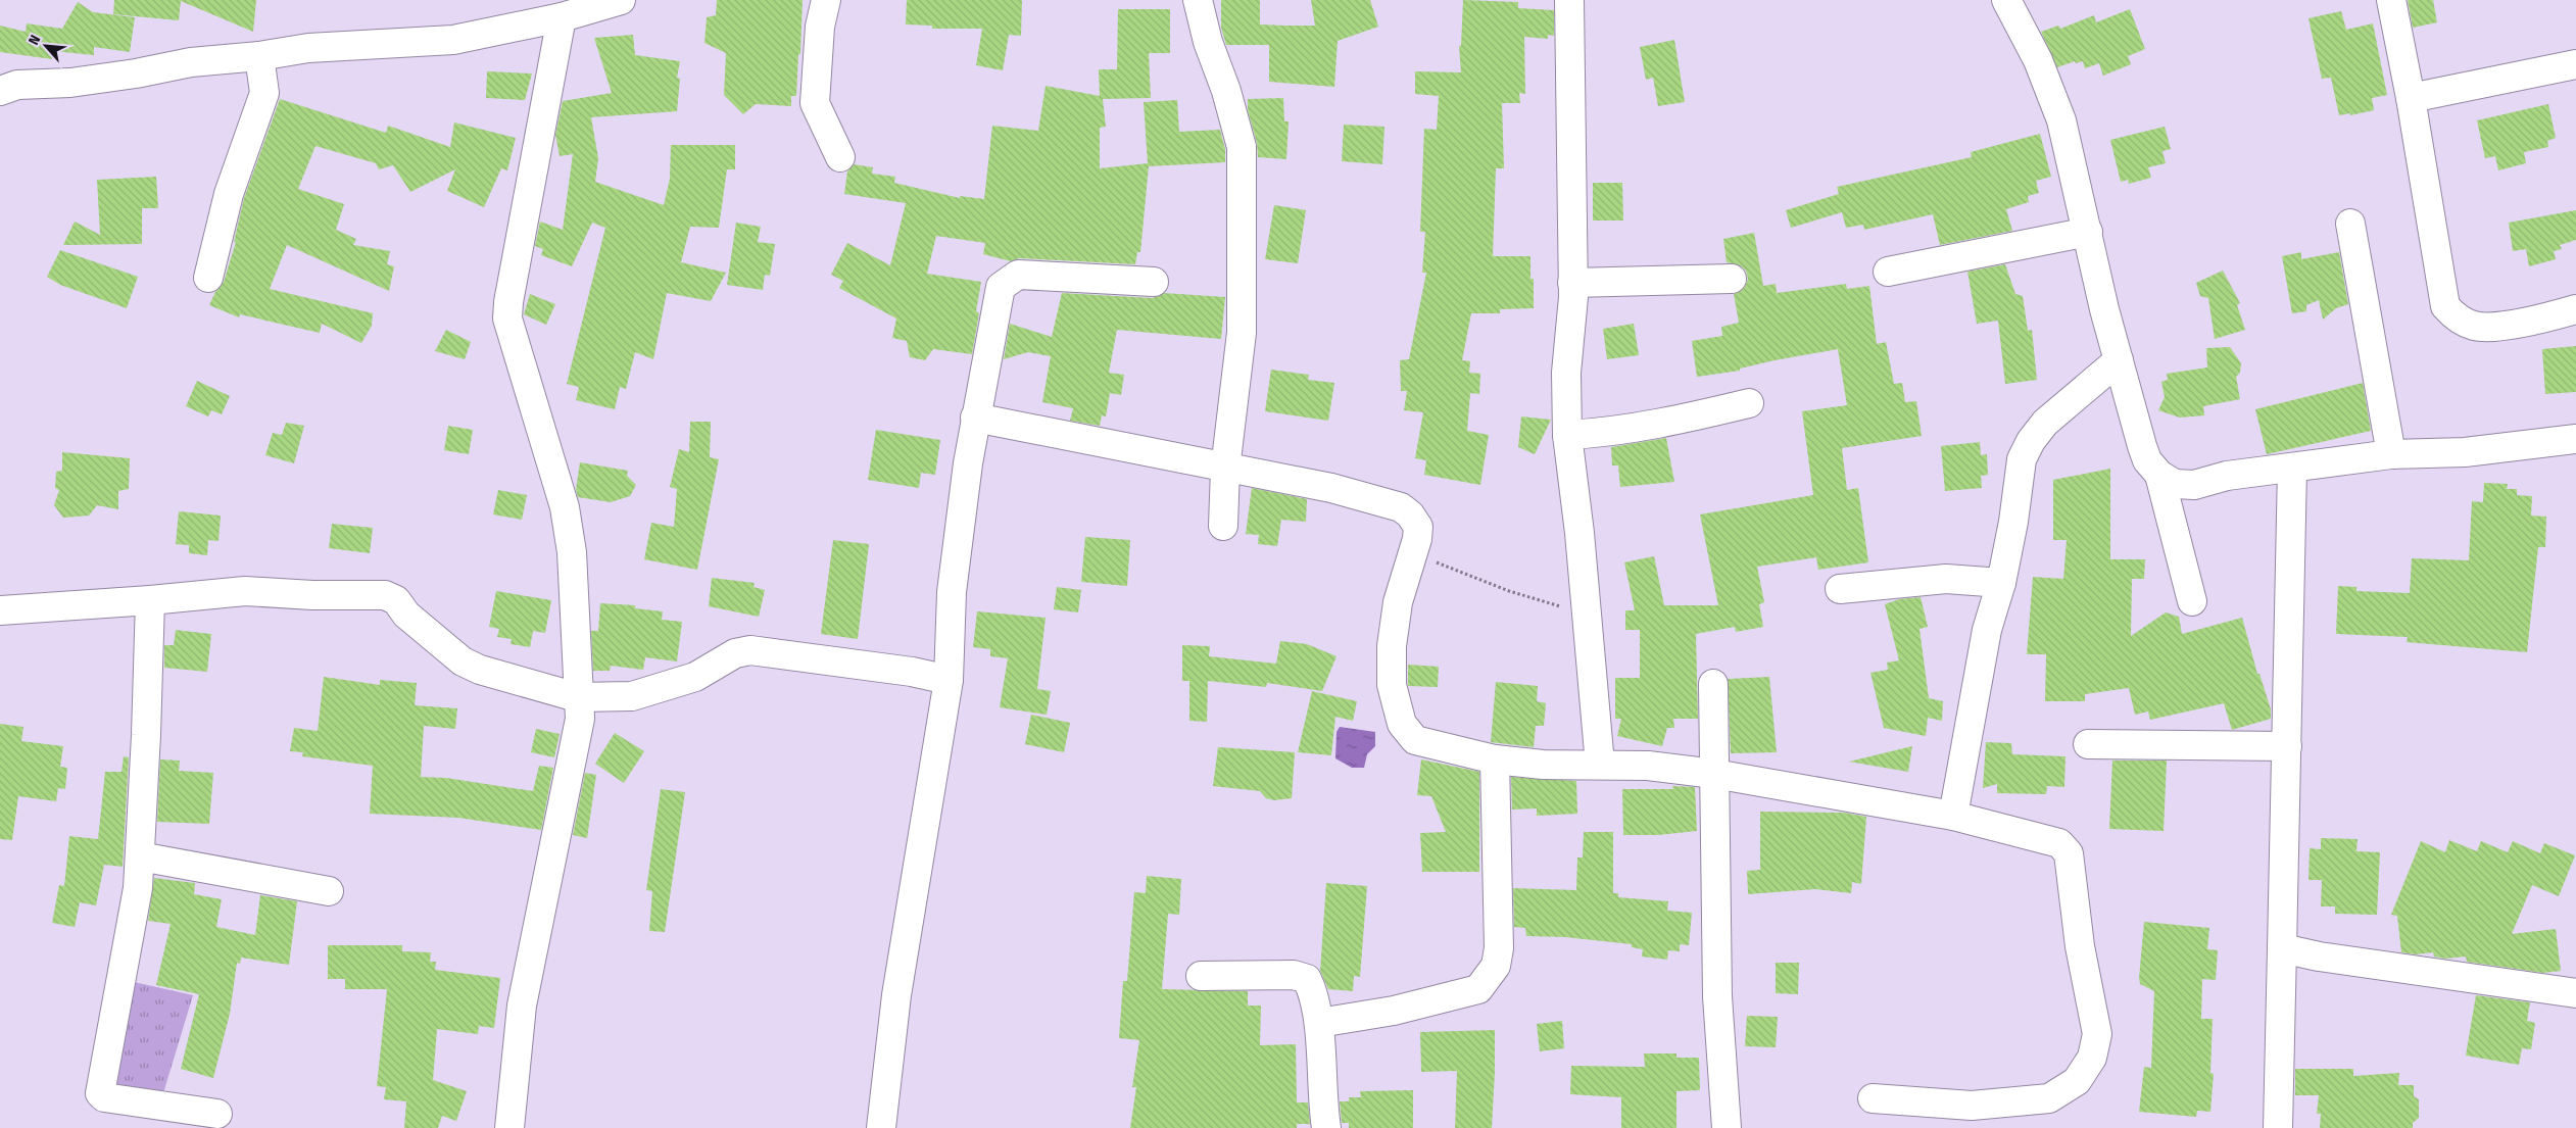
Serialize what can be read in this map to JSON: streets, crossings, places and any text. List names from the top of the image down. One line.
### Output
{"north":"top left"}
